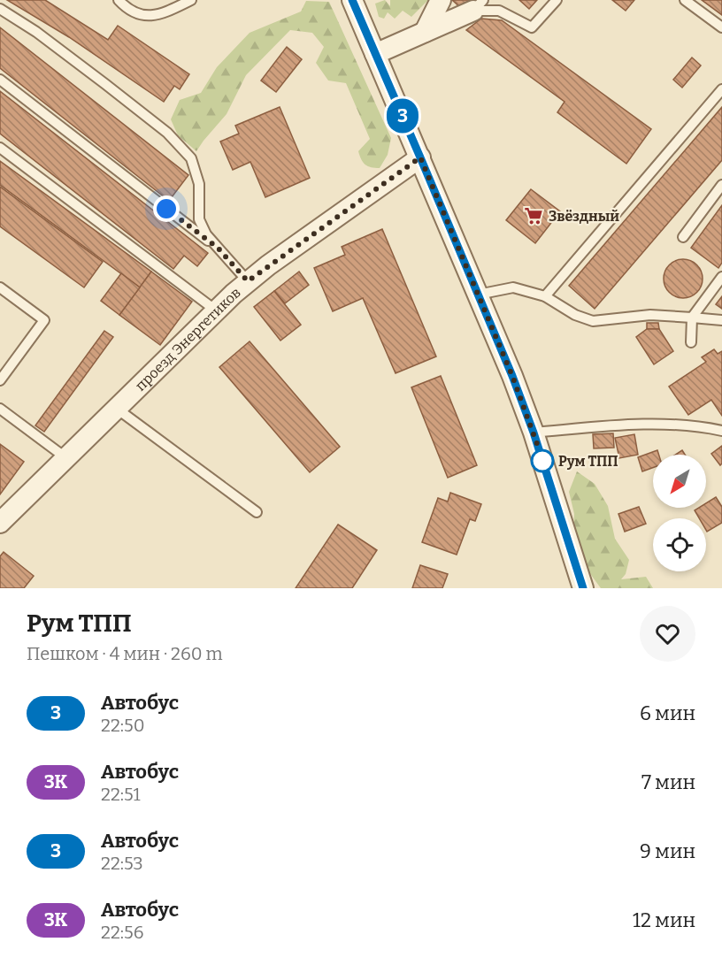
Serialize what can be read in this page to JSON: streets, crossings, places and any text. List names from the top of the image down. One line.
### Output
{"streets":{"street":["проезд Энергетиков"]},"places":{"supermarket":["Звёздный"],"other":["Рум ТПП"]},"lines":["bus line 3"],"north":"bottom left","page":{"on_map":"3","heading":["Рум ТПП","Пешком · 4 мин · 260 m"],"list":[{"mark":"3","name":"Автобус","note":"22:50","value":"6 мин"},{"mark":"3К","name":"Автобус","note":"22:51","value":"7 мин"},{"mark":"3","name":"Автобус","note":"22:53","value":"9 мин"},{"mark":"3К","name":"Автобус","note":"22:56","value":"12 мин"}]}}
